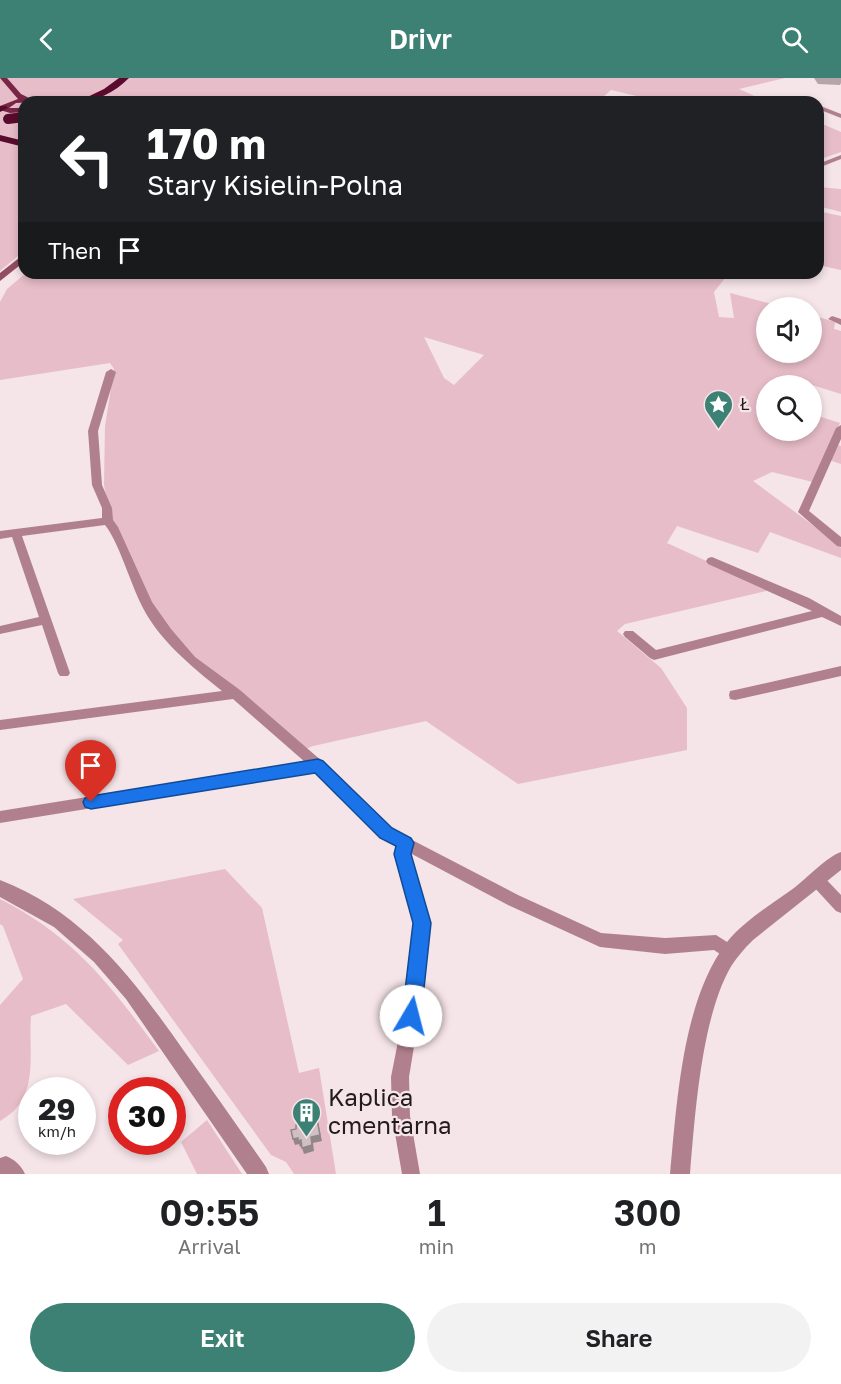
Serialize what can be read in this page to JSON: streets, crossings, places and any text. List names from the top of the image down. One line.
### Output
{"places":{"place":["Ł"],"building":["Kaplica cmentarna"]},"page":{"header":"Drivr","turn":["170 m","Stary Kisielin-Polna"],"then":"Then","speed":"29 km/h","limit":"30","eta":["09:55","Arrival","1","min","300","m"],"buttons":["Exit","Share"]}}
